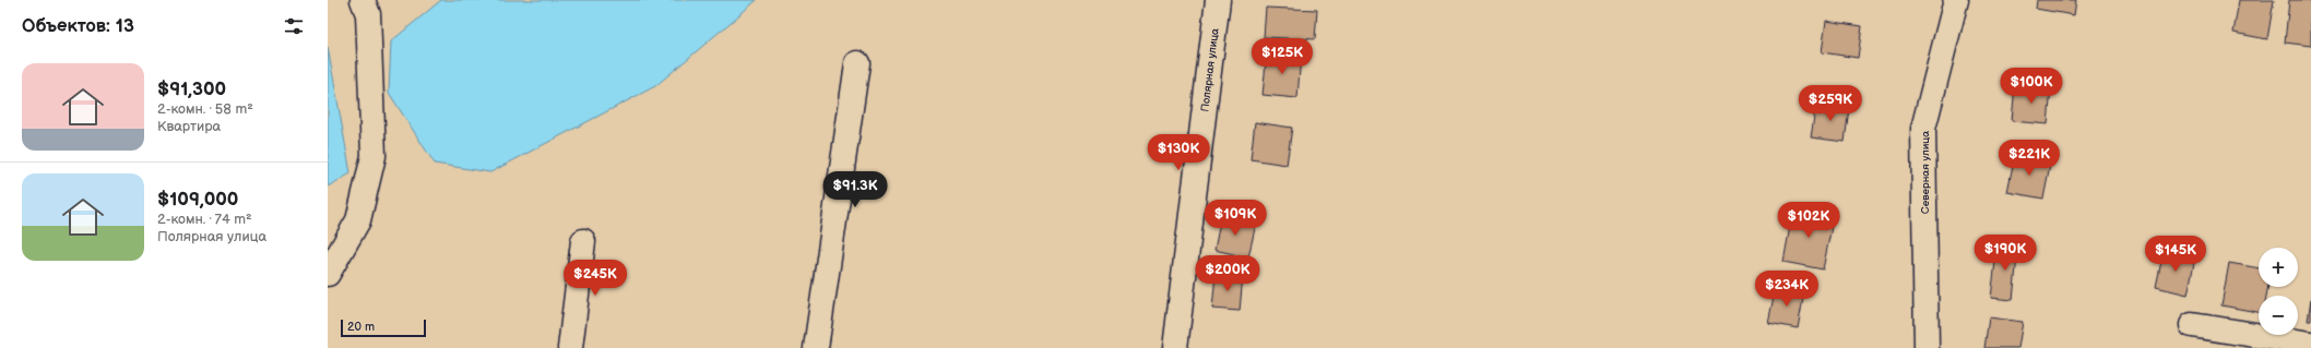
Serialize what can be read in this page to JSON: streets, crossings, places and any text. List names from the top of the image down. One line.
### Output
{"streets":{"street":["Полярная улица","Северная улица"]},"scale_bar":"20 m","page":{"heading":"Объектов: 13","price":["$125K","$100K","$259K","$130K","$221K","$91.3K","$109K","$102K","$190K","$145K","$200K","$245K","$234K"],"list":[{"name":"$91,300","note":"2-комн. · 58 m² · Квартира"},{"name":"$109,000","note":"2-комн. · 74 m² · Полярная улица"}],"map_buttons":["+","−"],"scale":"20 m"}}
